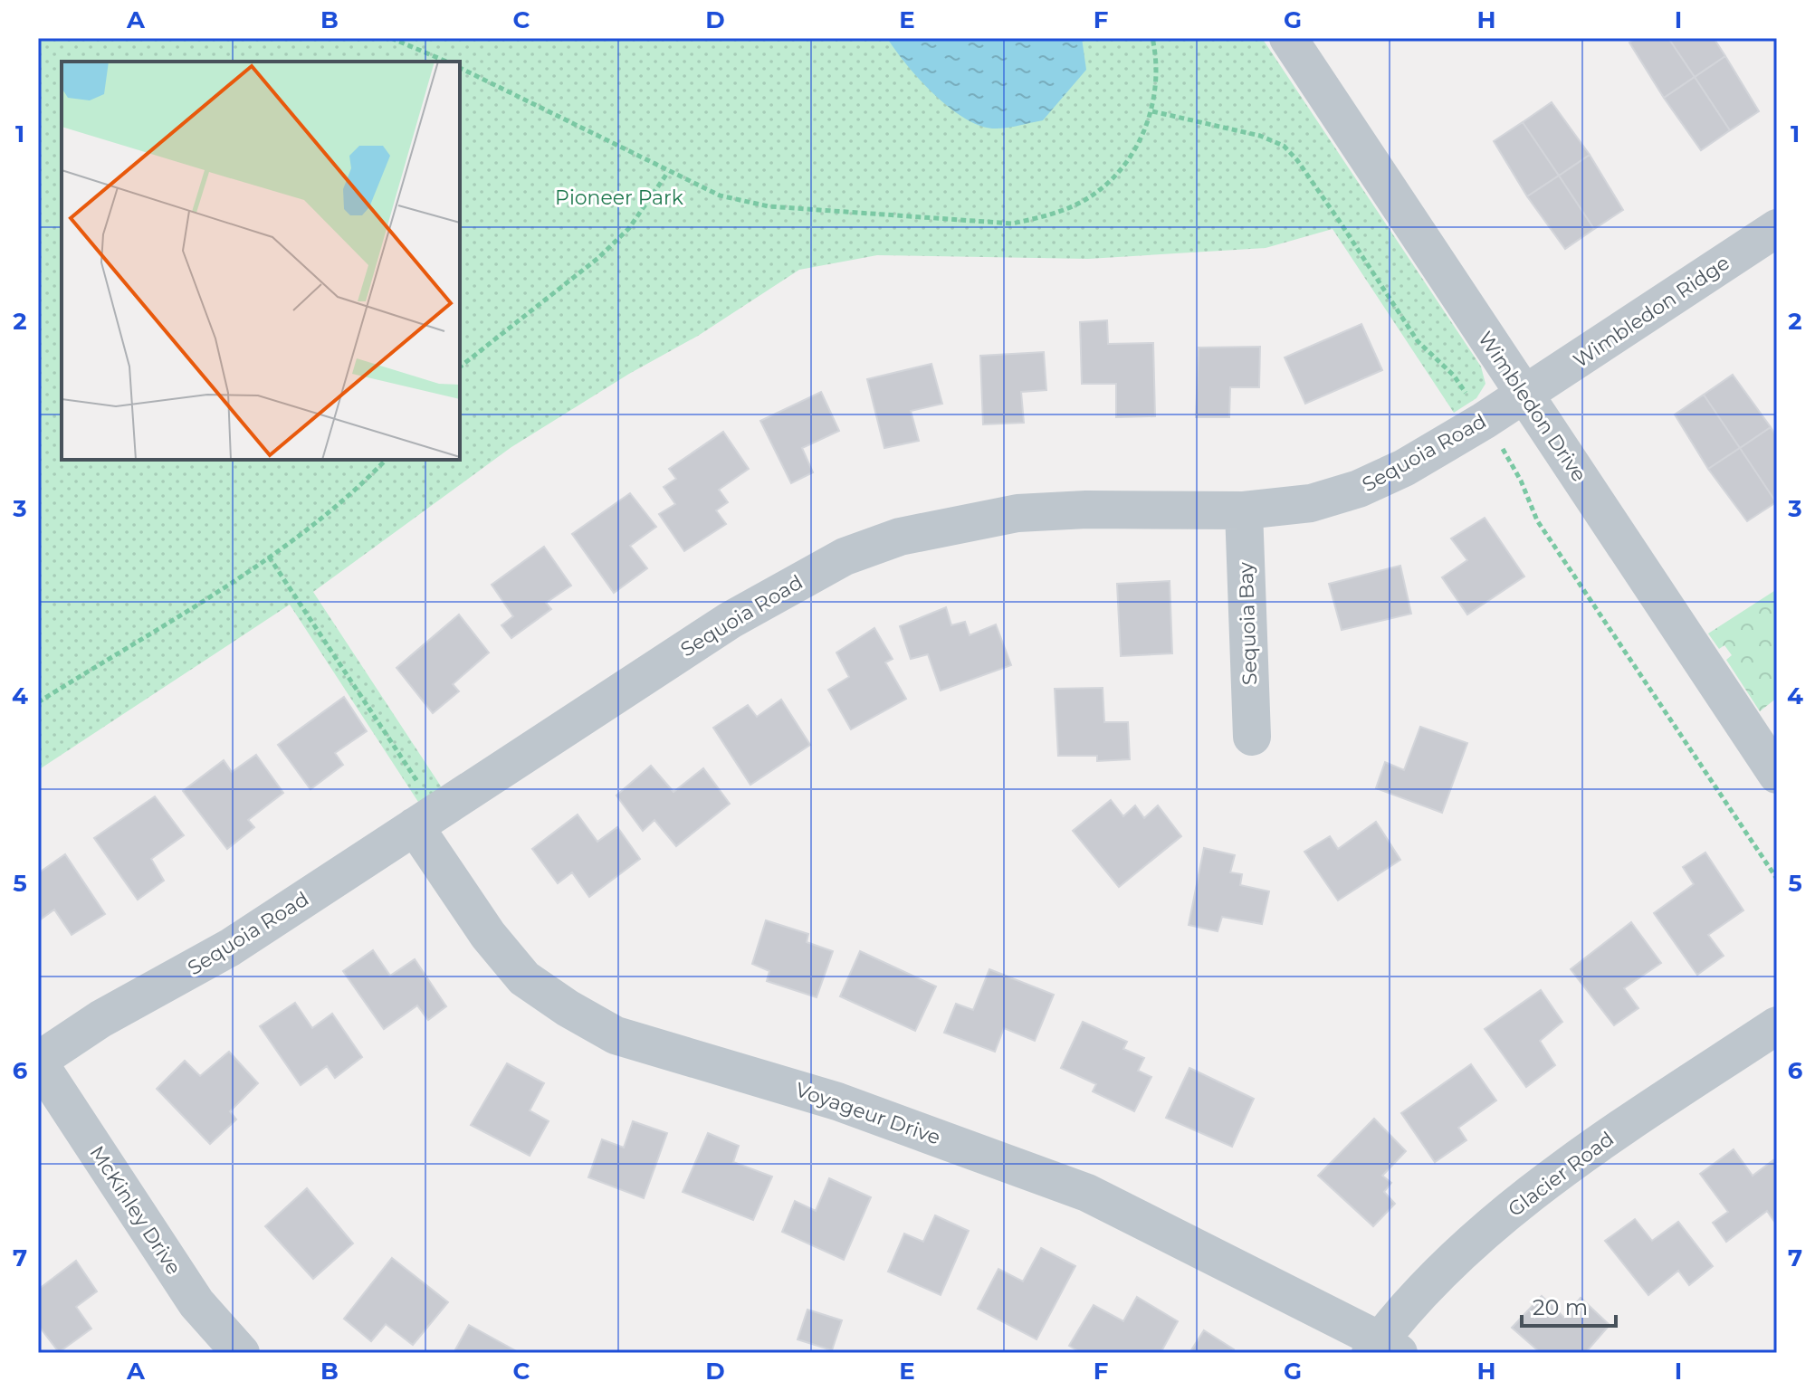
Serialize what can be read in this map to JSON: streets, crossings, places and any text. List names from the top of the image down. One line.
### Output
{"streets":{"street":["Wimbledon Ridge","Wimbledon Drive","Sequoia Road","Sequoia Bay","Voyageur Drive","Glacier Road","McKinley Drive"]},"crossings":[["Wimbledon Ridge","Wimbledon Drive"],["Wimbledon Ridge","Sequoia Road"],["Wimbledon Drive","Sequoia Road"],["Sequoia Road","Sequoia Bay"],["Sequoia Road","Voyageur Drive"],["Sequoia Road","McKinley Drive"],["Voyageur Drive","Glacier Road"]],"parks":["Pioneer Park"],"scale_bar":"20 m","grid":{"columns":["A","B","C","D","E","F","G","H","I"],"rows":["1","2","3","4","5","6","7"]}}
